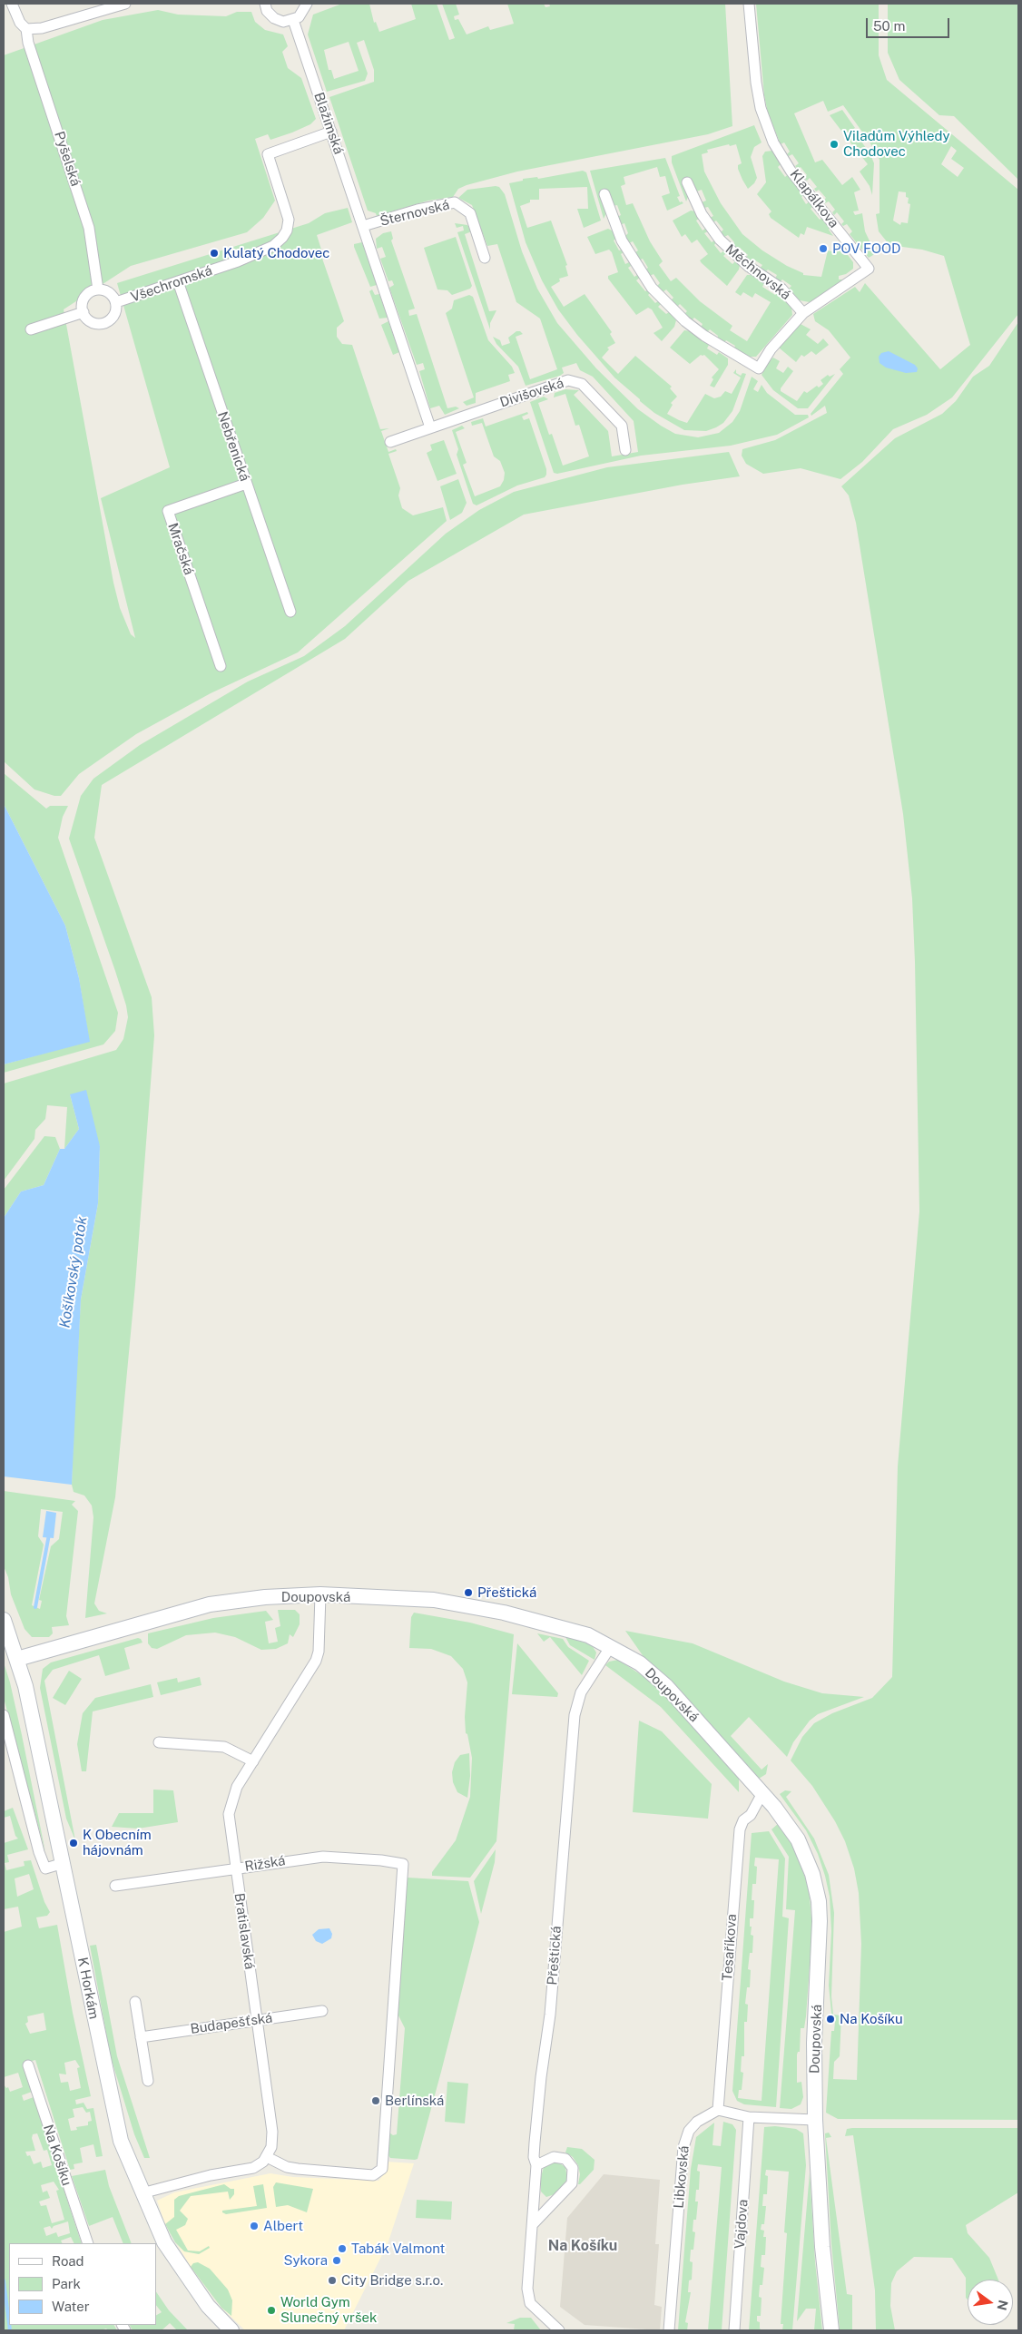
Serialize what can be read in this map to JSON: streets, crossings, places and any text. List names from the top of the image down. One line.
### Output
{"streets":{"street":["Blažimská","Pyšelská","Klapálkova","Šternovská","Měchnovská","Všechromská","Divišovská","Nebřenická","Mračská","Doupovská","Rižská","Bratislavská","Tesaříkova","Přeštická","K Horkám","Budapešťská","Na Košíku","Libkovská","Vajdova"]},"crossings":[["Blažimská","Šternovská"],["Blažimská","Všechromská"],["Pyšelská","Všechromská"],["Klapálkova","Měchnovská"],["Všechromská","Nebřenická"],["Nebřenická","Mračská"],["Doupovská","Bratislavská"],["Doupovská","Tesaříkova"],["Doupovská","Přeštická"],["Doupovská","K Horkám"],["Rižská","Bratislavská"],["Bratislavská","Budapešťská"],["Tesaříkova","Libkovská"]],"districts":["Na Košíku"],"water":["Košíkovský potok"],"places":["Viladům Výhledy Chodovec","POV FOOD","Kulatý Chodovec","Přeštická","K Obecním hájovnám","Na Košíku","Berlínská","Albert","Tabák Valmont","Sykora","City Bridge s.r.o.","World Gym Slunečný vršek"],"legend":["Road","Park","Water"],"scale_bar":"50 m","north":"right"}
